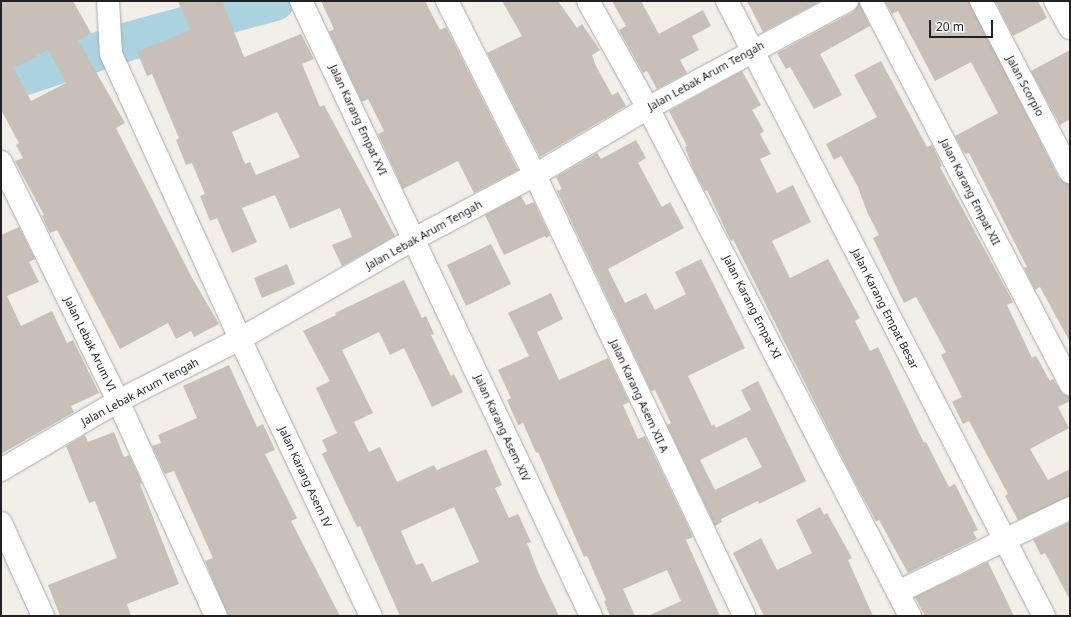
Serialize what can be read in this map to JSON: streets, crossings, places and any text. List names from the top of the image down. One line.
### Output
{"streets":{"street":["Jalan Lebak Arum Tengah","Jalan Scorpio","Jalan Karang Empat XVI","Jalan Karang Empat XII","Jalan Karang Empat XI","Jalan Karang Empat Besar","Jalan Lebak Arum VI","Jalan Karang Asem XII A","Jalan Karang Asem XIV","Jalan Karang Asem IV"]},"crossings":[["Jalan Lebak Arum Tengah","Jalan Karang Empat XVI"],["Jalan Lebak Arum Tengah","Jalan Karang Empat XI"],["Jalan Lebak Arum Tengah","Jalan Karang Empat Besar"],["Jalan Lebak Arum Tengah","Jalan Lebak Arum VI"],["Jalan Lebak Arum Tengah","Jalan Karang Asem XII A"],["Jalan Lebak Arum Tengah","Jalan Karang Asem XIV"],["Jalan Lebak Arum Tengah","Jalan Karang Asem IV"],["Jalan Karang Empat XVI","Jalan Karang Asem XIV"]],"scale_bar":"20 m"}
